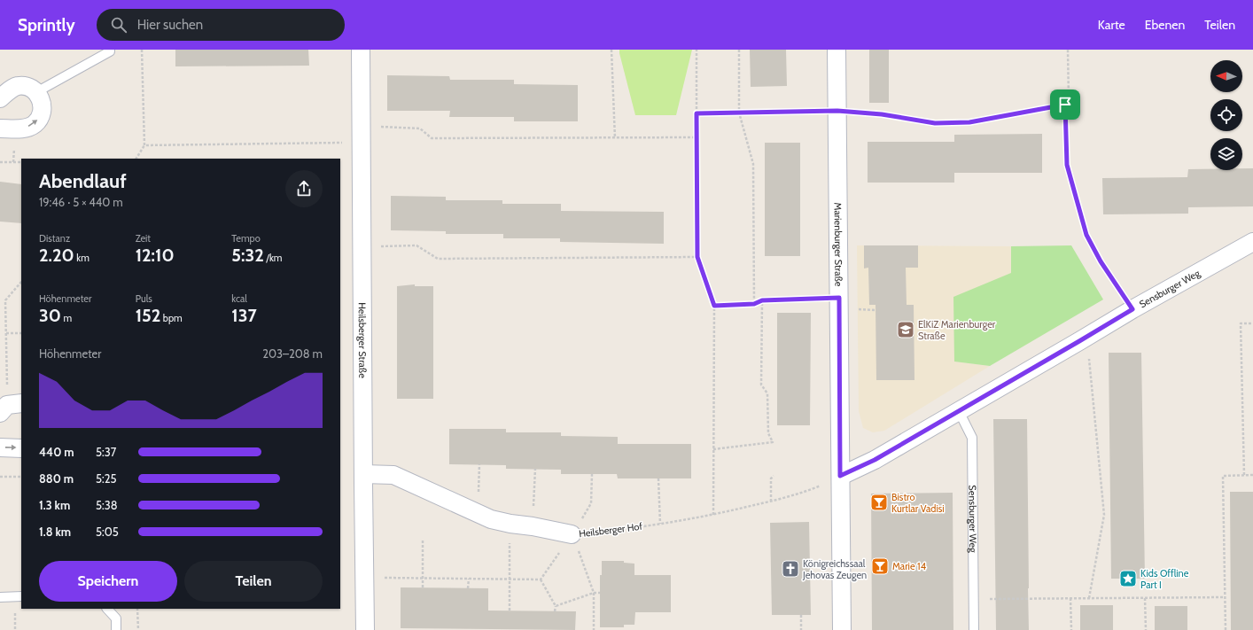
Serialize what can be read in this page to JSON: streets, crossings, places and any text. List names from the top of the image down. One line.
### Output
{"streets":{"street":["Marienburger Straße","Sensburger Weg","Heilsberger Straße","Heilsberger Hof"]},"crossings":[["Marienburger Straße","Sensburger Weg"],["Marienburger Straße","Heilsberger Hof"],["Sensburger Weg","Heilsberger Hof"],["Heilsberger Straße","Heilsberger Hof"]],"places":{"school or university":["ElKiZ Marienburger Straße"],"bar":["Bistro Kurtlar Vadisi","Marie 14"],"church":["Königreichssaal Jehovas Zeugen"],"place":["Kids Offline Part I"]},"north":"left","page":{"header":"Sprintly","search":"Hier suchen","nav":["Karte","Ebenen","Teilen"],"heading":["Abendlauf","19:46 · 5 × 440 m"],"stats":[["Distanz","2.20 km"],["Zeit","12:10"],["Tempo","5:32 /km"],["Höhenmeter","30 m"],["Puls","152 bpm"],["kcal","137"]],"chart":["Höhenmeter","203–208 m"],"list":[{"name":"440 m","note":"5:37"},{"name":"880 m","note":"5:25"},{"name":"1.3 km","note":"5:38"},{"name":"1.8 km","note":"5:05"}],"buttons":["Speichern","Teilen"]}}
